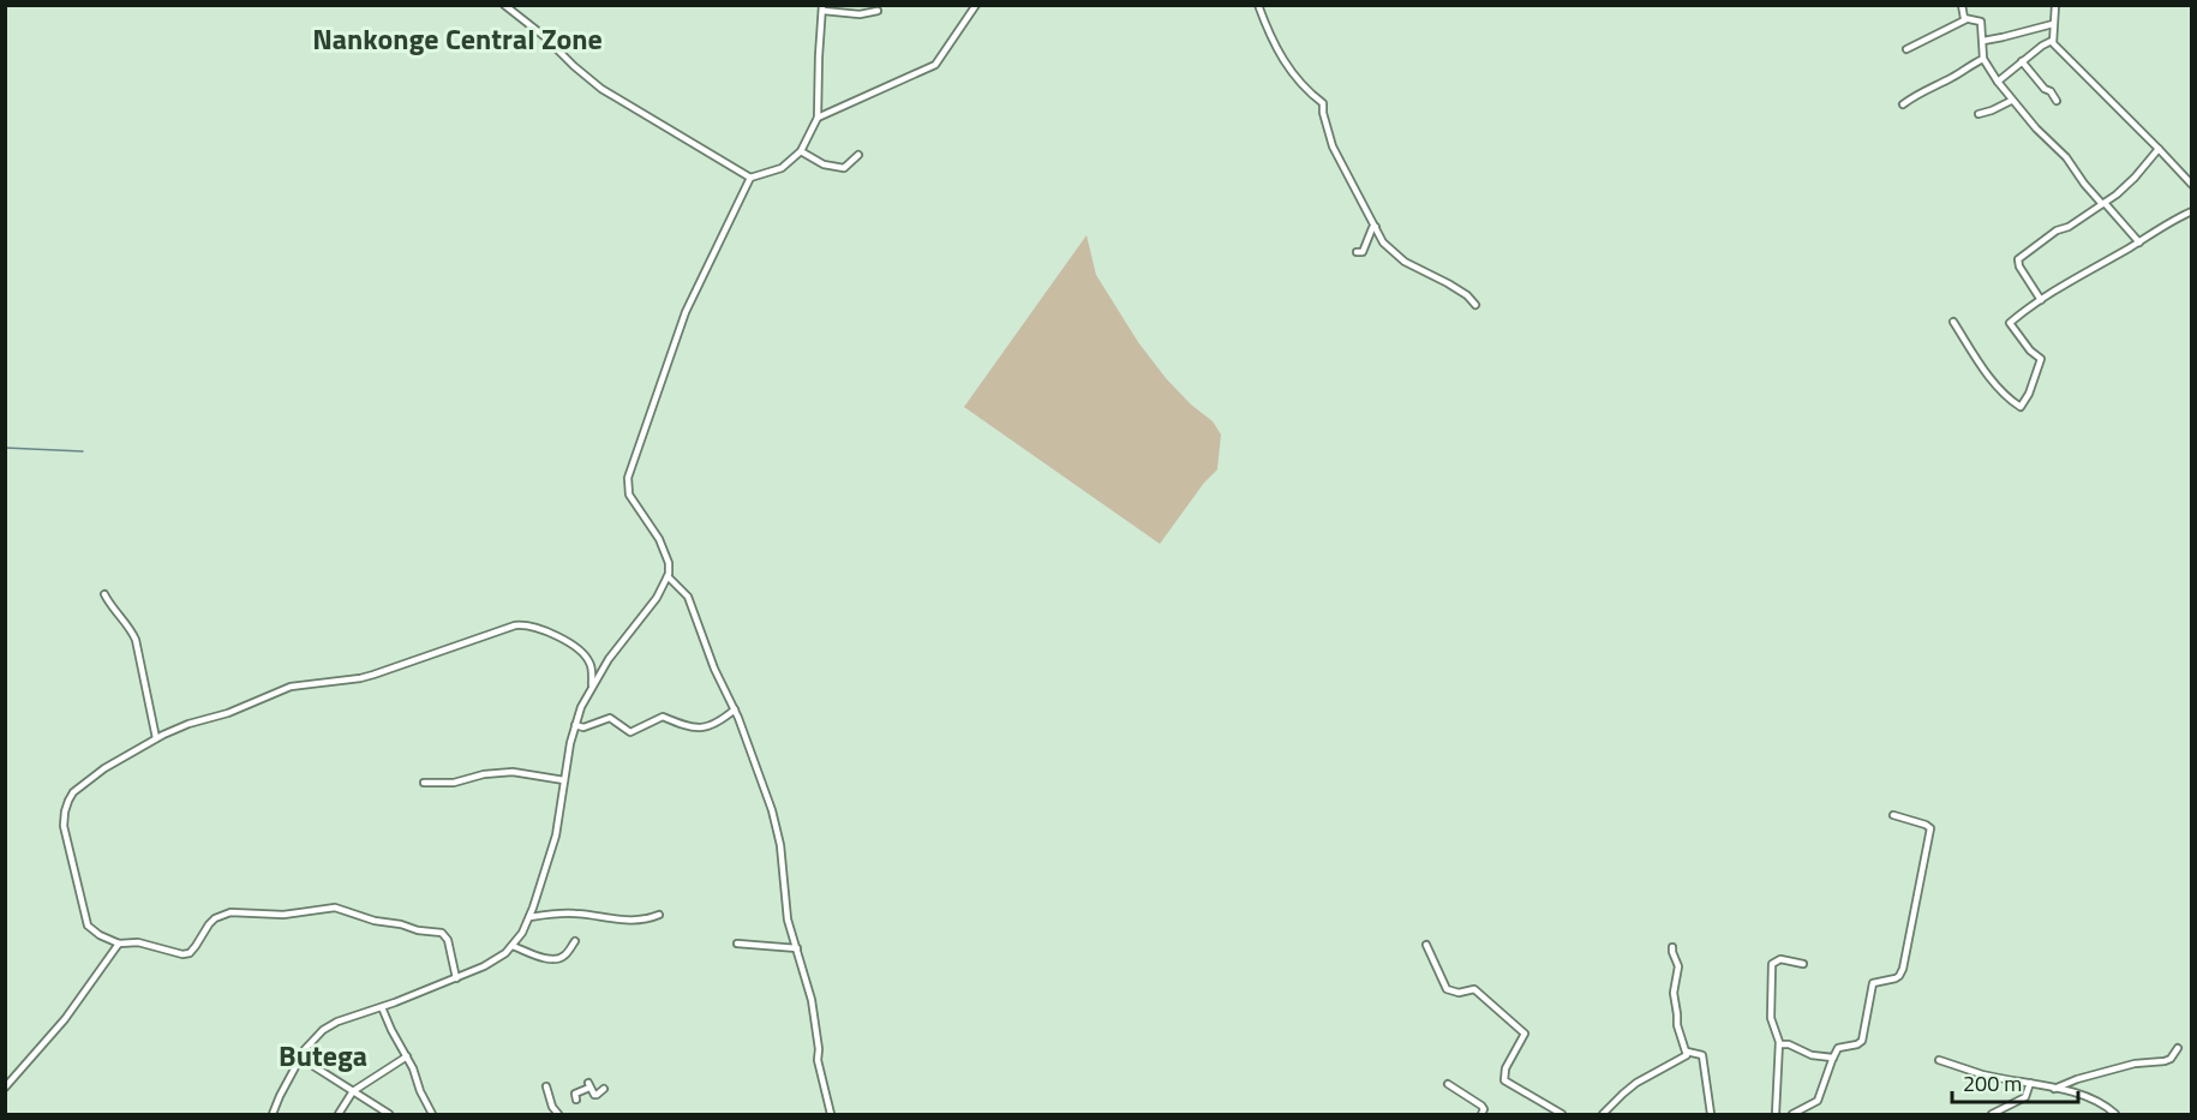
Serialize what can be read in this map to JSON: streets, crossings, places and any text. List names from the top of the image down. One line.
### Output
{"districts":["Nankonge Central Zone","Butega"],"scale_bar":"200 m"}
